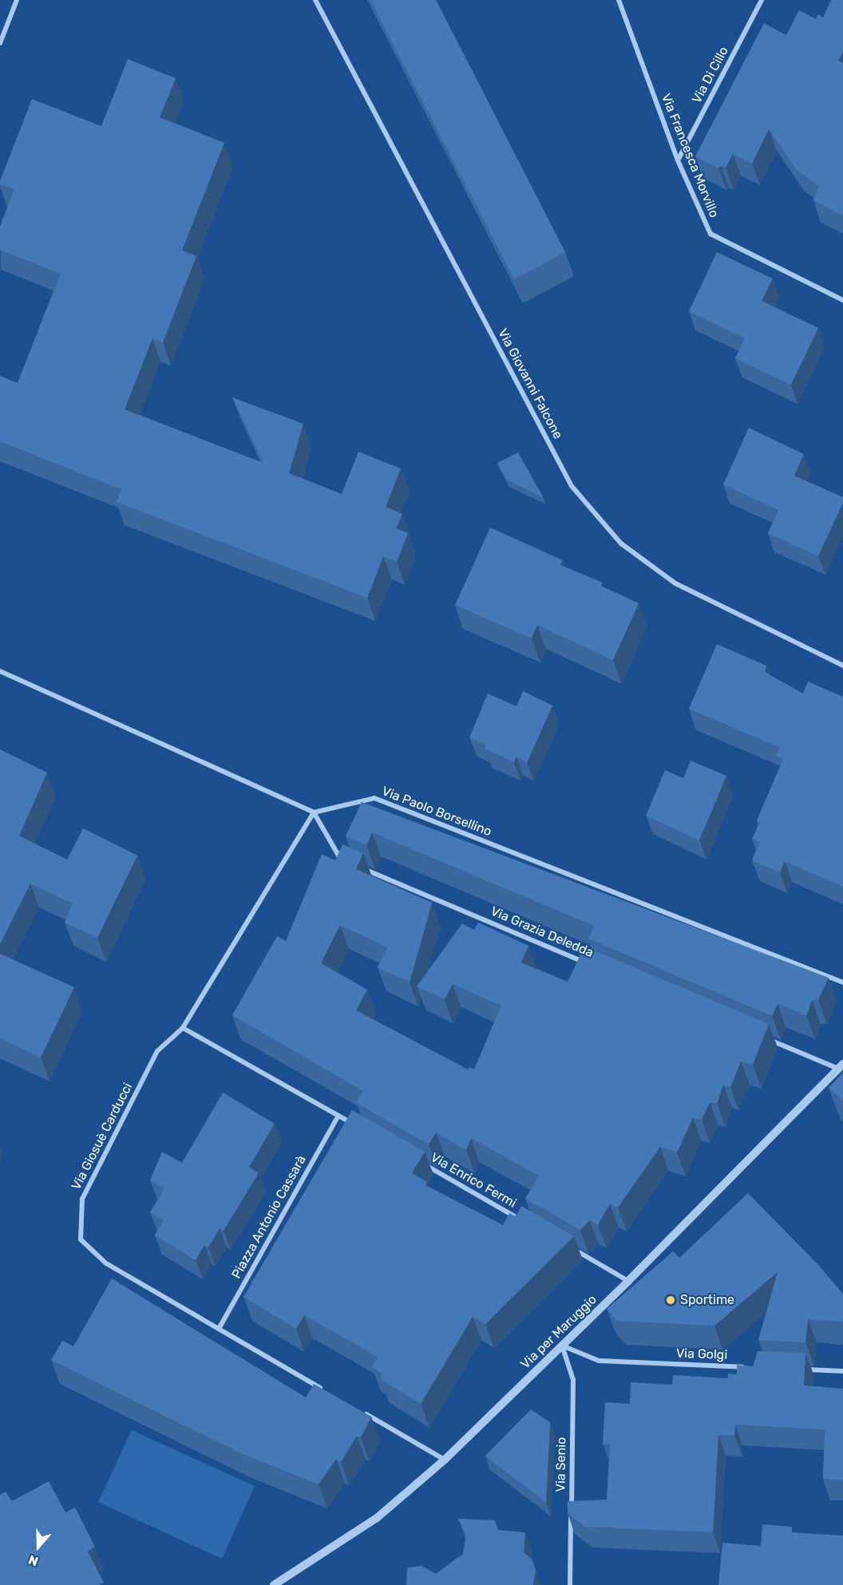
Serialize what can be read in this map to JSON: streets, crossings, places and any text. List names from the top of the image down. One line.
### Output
{"streets":{"street":["Via Di Cillo","Via Francesca Morvillo","Via Giovanni Falcone","Via Paolo Borsellino","Via Grazia Deledda","Via Giosuè Carducci","Via Enrico Fermi","Piazza Antonio Cassarà","Via per Maruggio","Via Golgi","Via Senio"]},"crossings":[["Via Di Cillo","Via Francesca Morvillo"],["Via Paolo Borsellino","Via Giosuè Carducci"],["Via Giosuè Carducci","Piazza Antonio Cassarà"],["Via per Maruggio","Via Golgi"],["Via per Maruggio","Via Senio"],["Via Golgi","Via Senio"]],"places":["Sportime"],"north":"bottom"}
